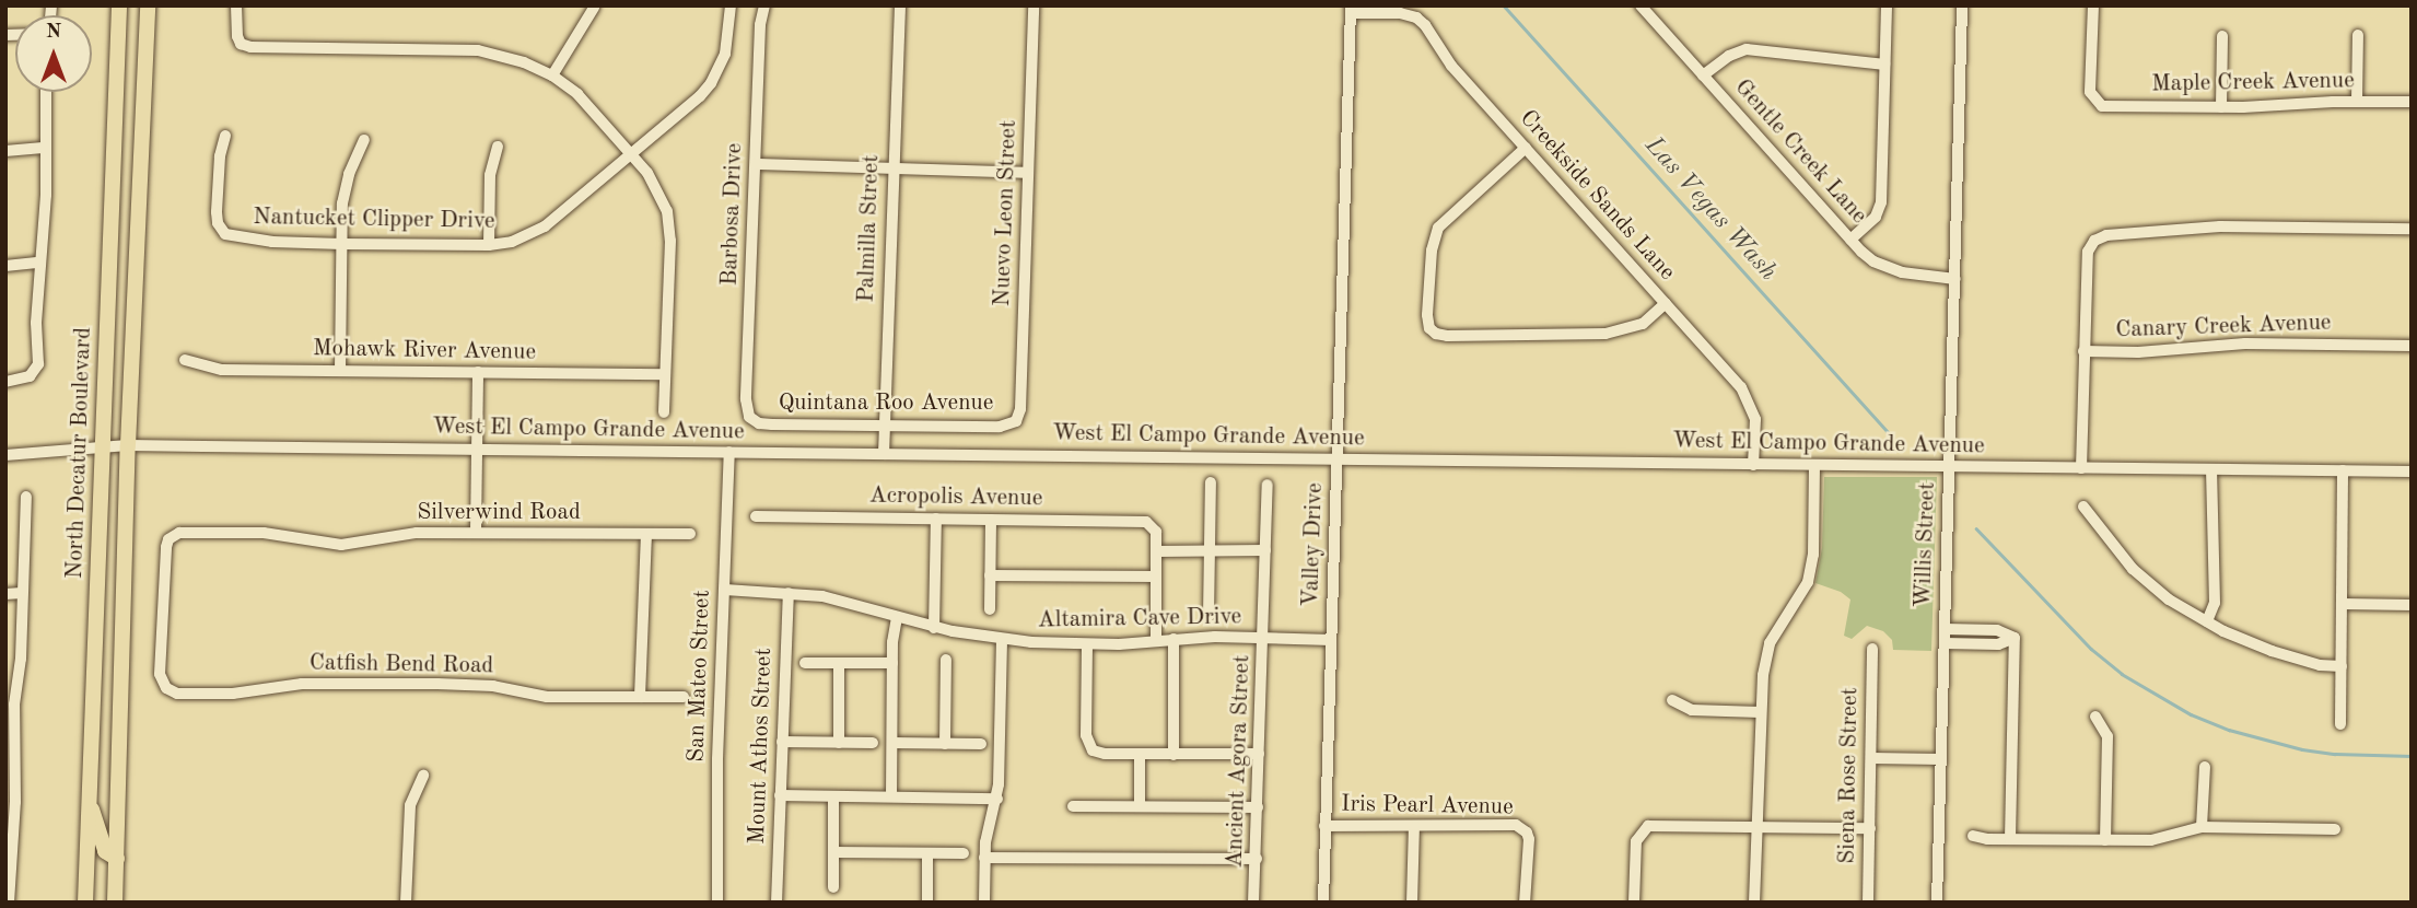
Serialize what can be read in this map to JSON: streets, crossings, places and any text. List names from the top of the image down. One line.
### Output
{"streets":{"main road":["North Decatur Boulevard"],"street":["Maple Creek Avenue","Gentle Creek Lane","Creekside Sands Lane","Nuevo Leon Street","Barbosa Drive","Nantucket Clipper Drive","Palmilla Street","Canary Creek Avenue","Mohawk River Avenue","Quintana Roo Avenue","West El Campo Grande Avenue","Acropolis Avenue","Silverwind Road","Valley Drive","Willis Street","Altamira Cave Drive","Catfish Bend Road","San Mateo Street","Mount Athos Street","Ancient Agora Street","Siena Rose Street","Iris Pearl Avenue"]},"crossings":[["Gentle Creek Lane","Willis Street"],["Creekside Sands Lane","West El Campo Grande Avenue"],["Creekside Sands Lane","Valley Drive"],["Nuevo Leon Street","Quintana Roo Avenue"],["Barbosa Drive","Quintana Roo Avenue"],["Palmilla Street","Quintana Roo Avenue"],["Palmilla Street","West El Campo Grande Avenue"],["West El Campo Grande Avenue","North Decatur Boulevard"],["West El Campo Grande Avenue","Valley Drive"],["West El Campo Grande Avenue","Willis Street"],["West El Campo Grande Avenue","San Mateo Street"],["Silverwind Road","Catfish Bend Road"],["Valley Drive","Altamira Cave Drive"],["Valley Drive","Iris Pearl Avenue"],["Altamira Cave Drive","San Mateo Street"],["Altamira Cave Drive","Mount Athos Street"],["Altamira Cave Drive","Ancient Agora Street"]],"water":["Las Vegas Wash"],"north":"top"}
